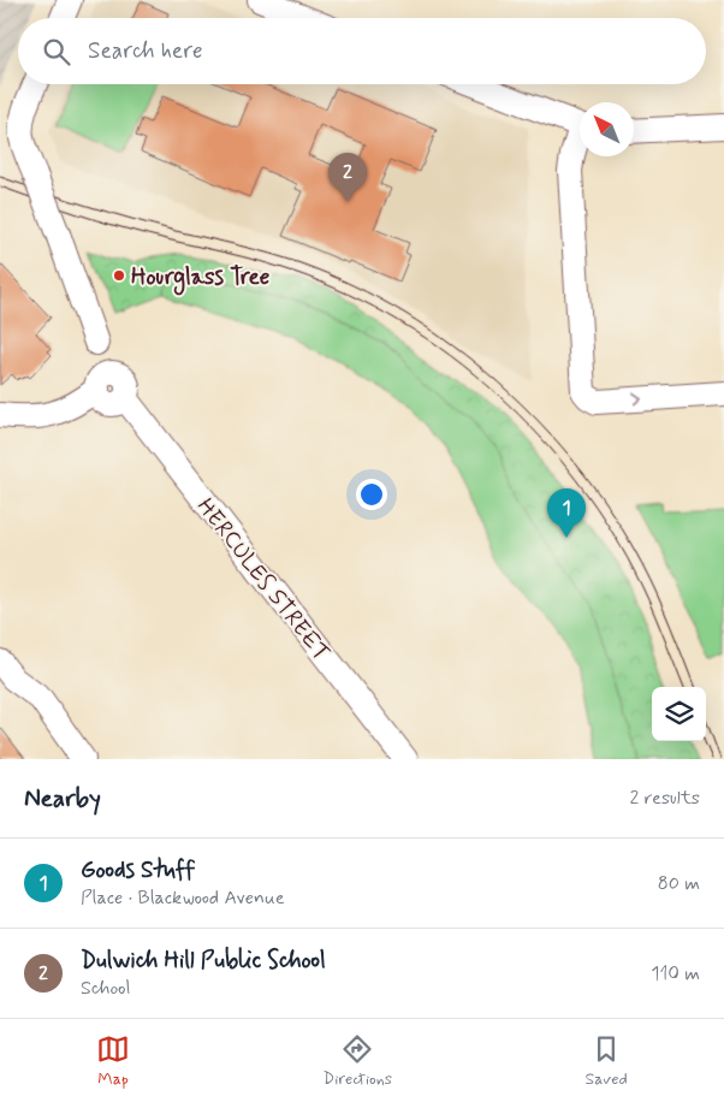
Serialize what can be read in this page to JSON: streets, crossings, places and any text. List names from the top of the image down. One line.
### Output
{"streets":{"street":["HERCULES STREET"]},"places":["Hourglass Tree"],"north":"top left","page":{"search":"Search here","pins":["2","1"],"heading":["Nearby","2 results"],"list":[{"mark":"1","name":"Goods Stuff","note":"Place · Blackwood Avenue","value":"80 m"},{"mark":"2","name":"Dulwich Hill Public School","note":"School","value":"110 m"}],"nav":["Map","Directions","Saved"]}}
